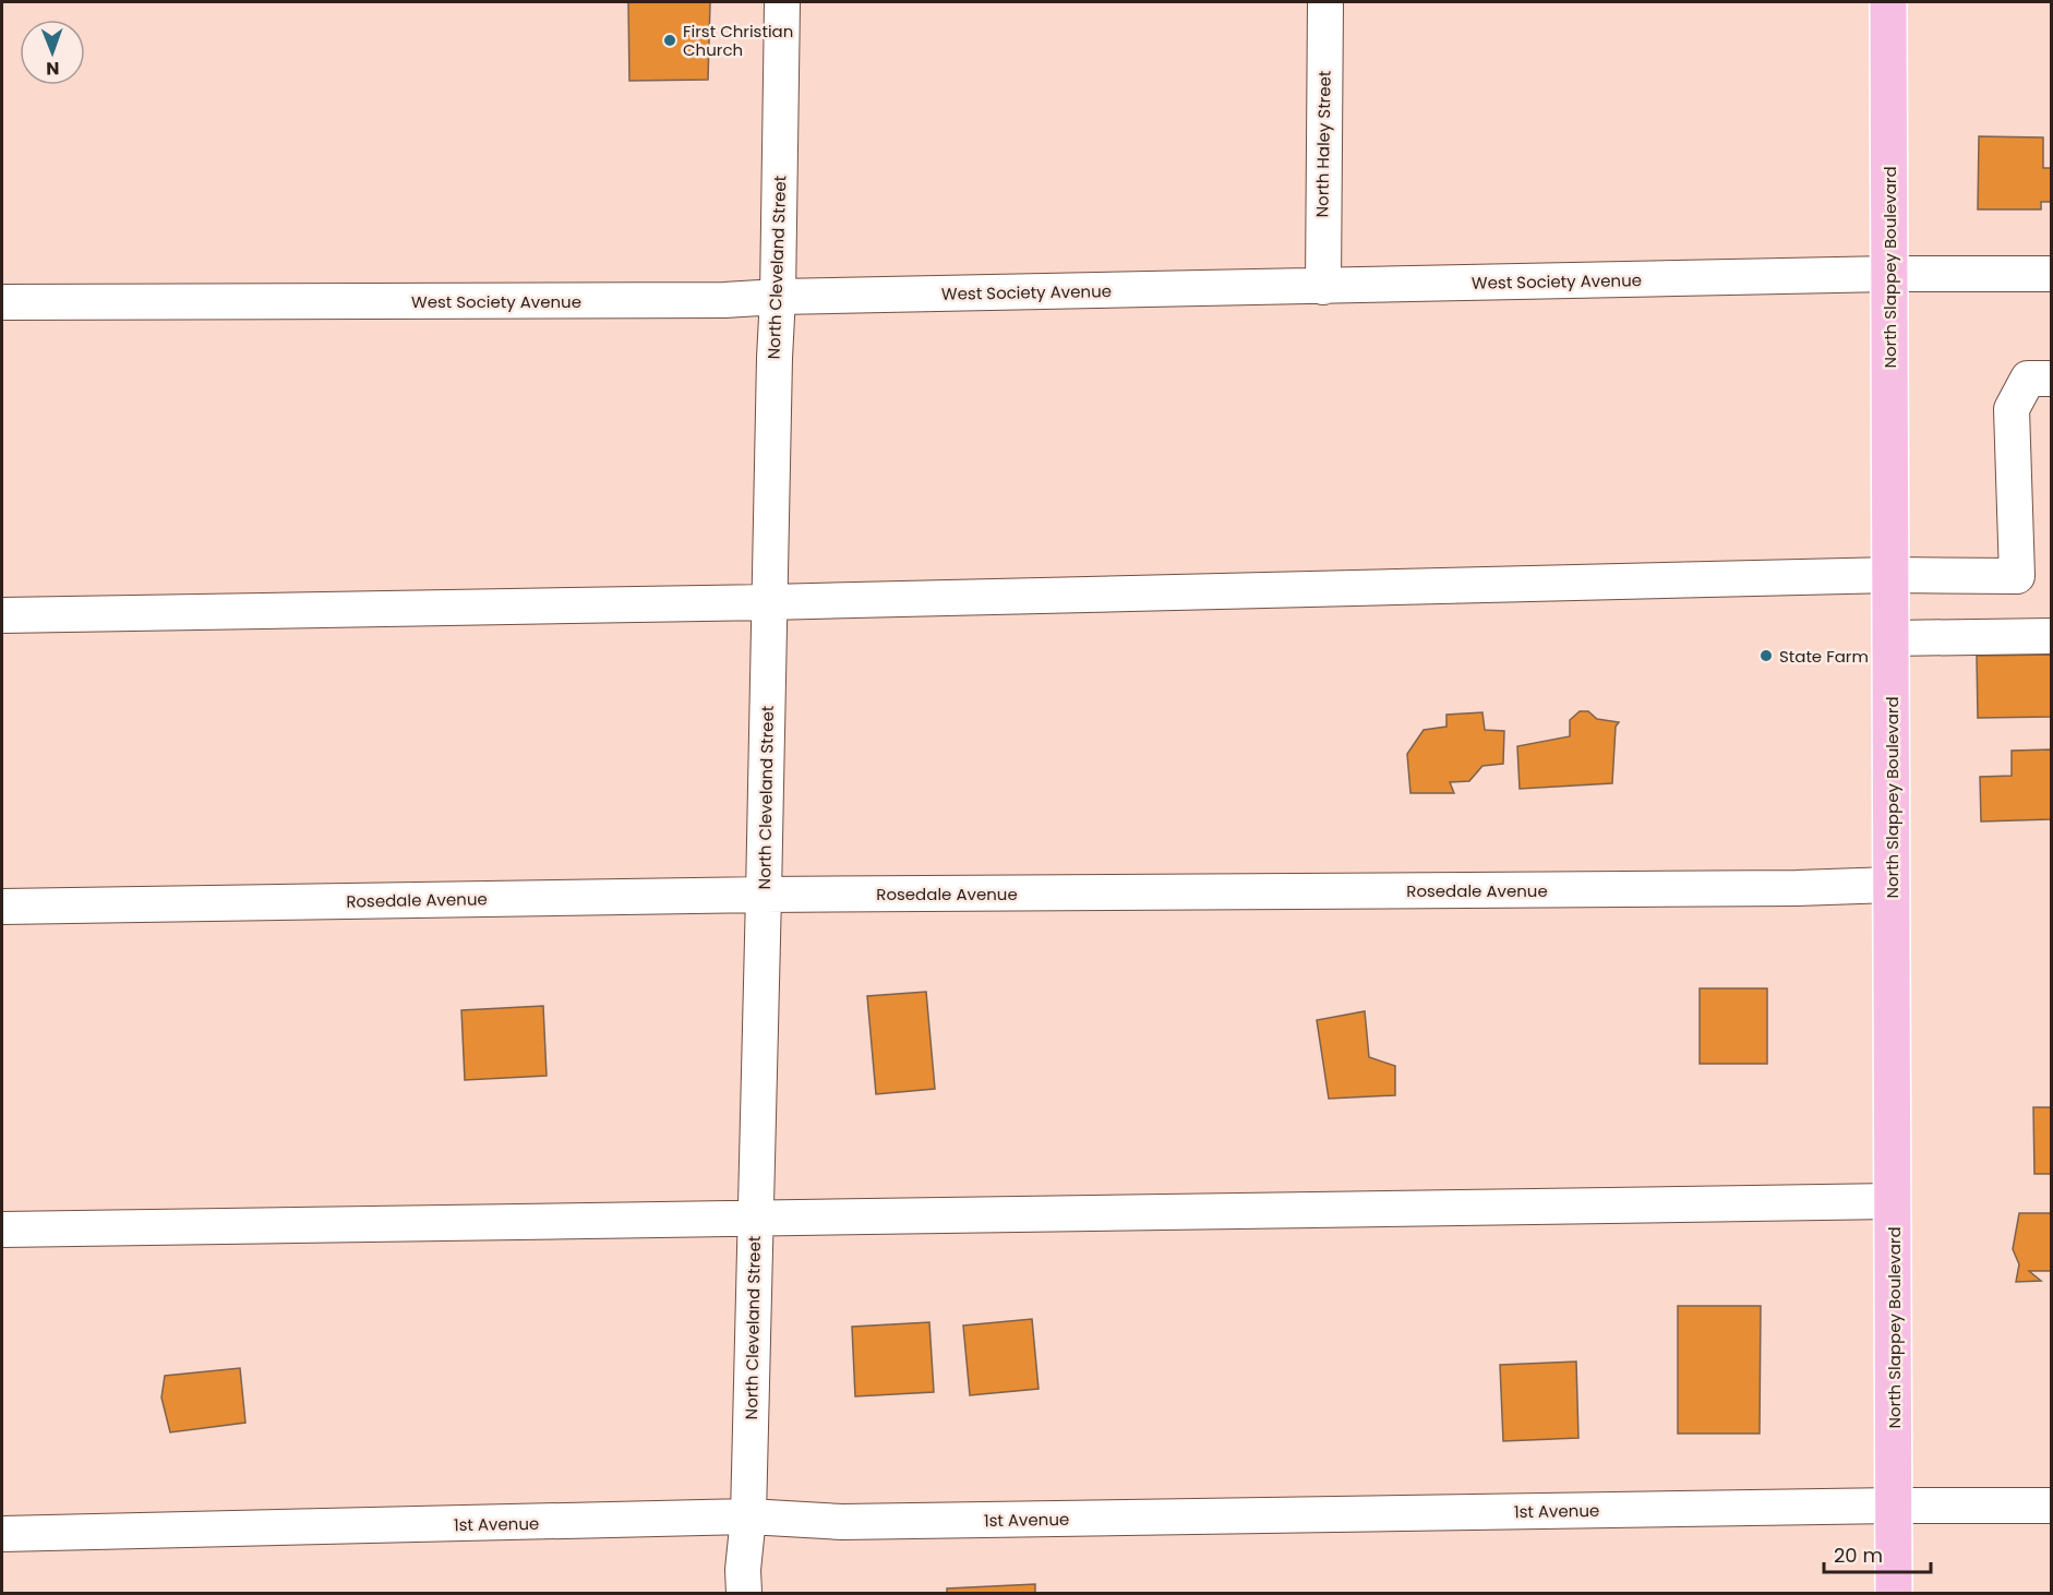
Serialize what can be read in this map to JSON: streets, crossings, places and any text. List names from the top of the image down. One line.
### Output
{"streets":{"main road":["North Slappey Boulevard"],"street":["North Haley Street","North Cleveland Street","West Society Avenue","Rosedale Avenue","1st Avenue"]},"crossings":[["North Haley Street","West Society Avenue"],["North Cleveland Street","West Society Avenue"],["North Cleveland Street","Rosedale Avenue"],["North Cleveland Street","1st Avenue"],["North Slappey Boulevard","West Society Avenue"],["North Slappey Boulevard","Rosedale Avenue"],["North Slappey Boulevard","1st Avenue"]],"places":["First Christian Church","State Farm"],"scale_bar":"20 m","north":"bottom"}
